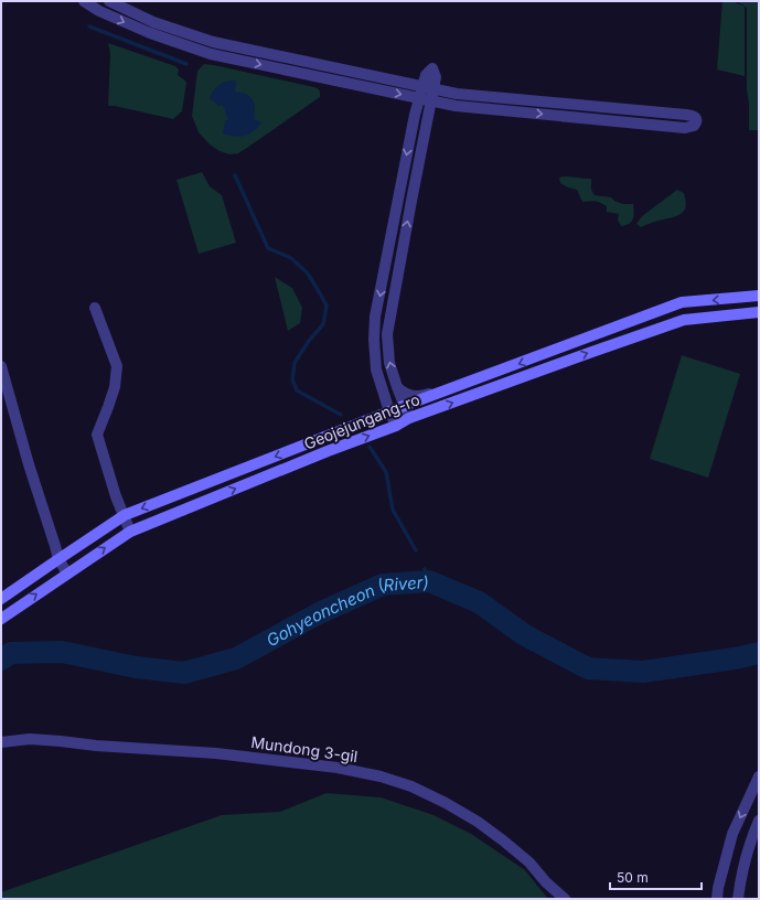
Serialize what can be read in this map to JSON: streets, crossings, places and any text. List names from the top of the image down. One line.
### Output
{"streets":{"main road":["Geojejungang-ro"],"street":["Mundong 3-gil"]},"water":["Gohyeoncheon (River)"],"scale_bar":"50 m"}
